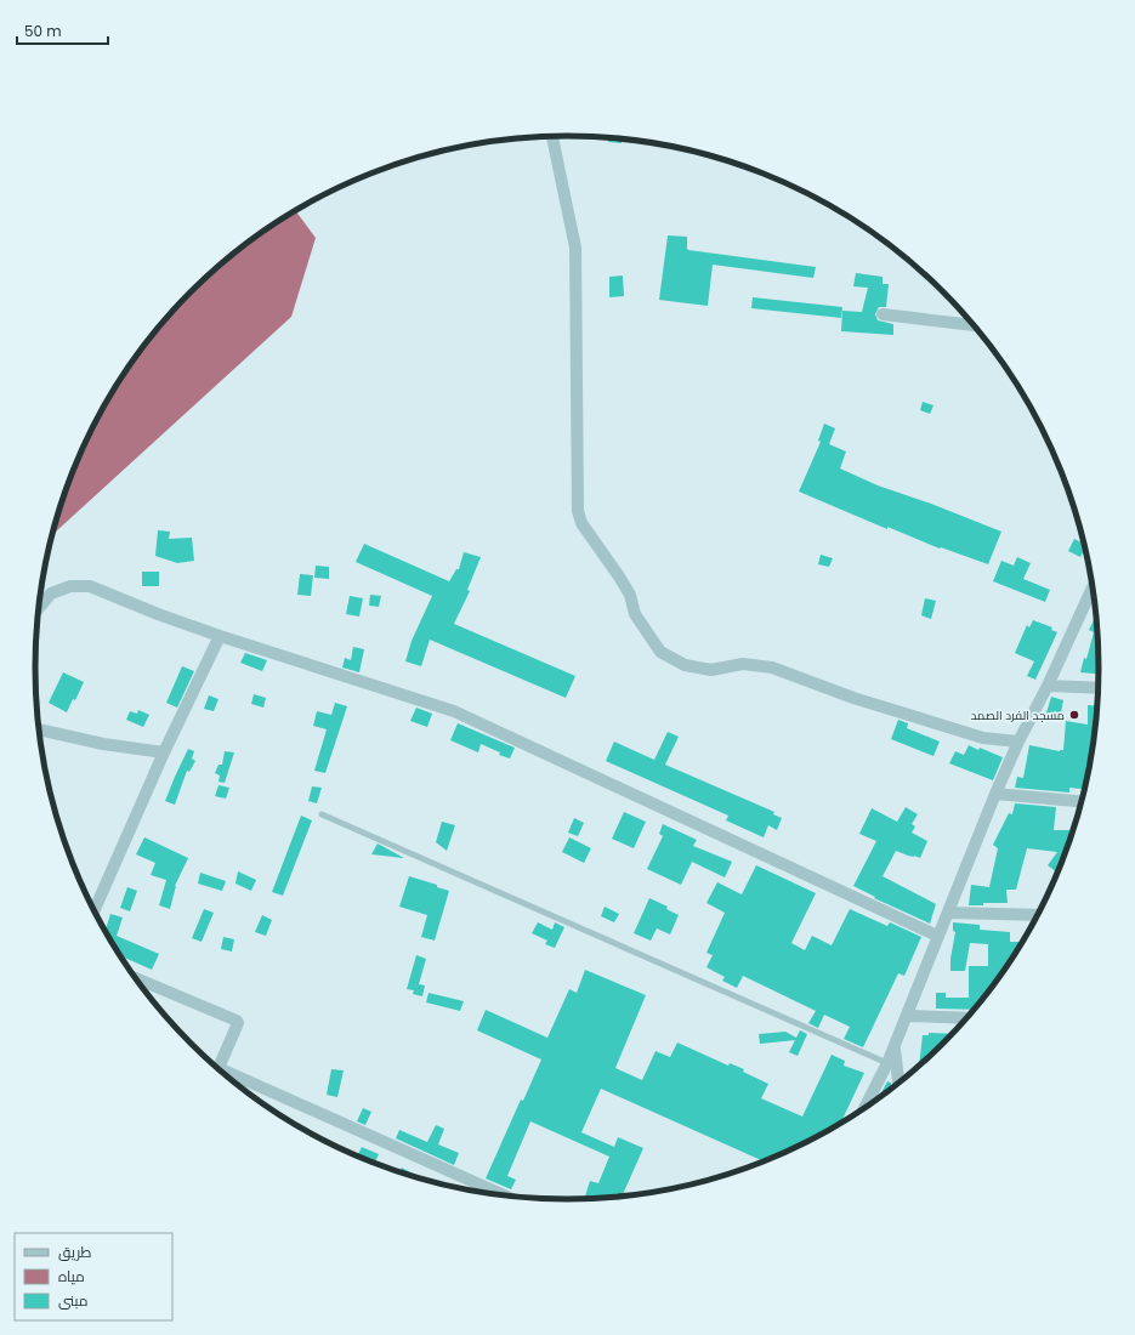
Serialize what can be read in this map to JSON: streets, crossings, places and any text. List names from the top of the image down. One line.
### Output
{"places":["مسجد الفرد الصمد"],"legend":["طريق","مياه","مبنى"],"scale_bar":"50 m"}
